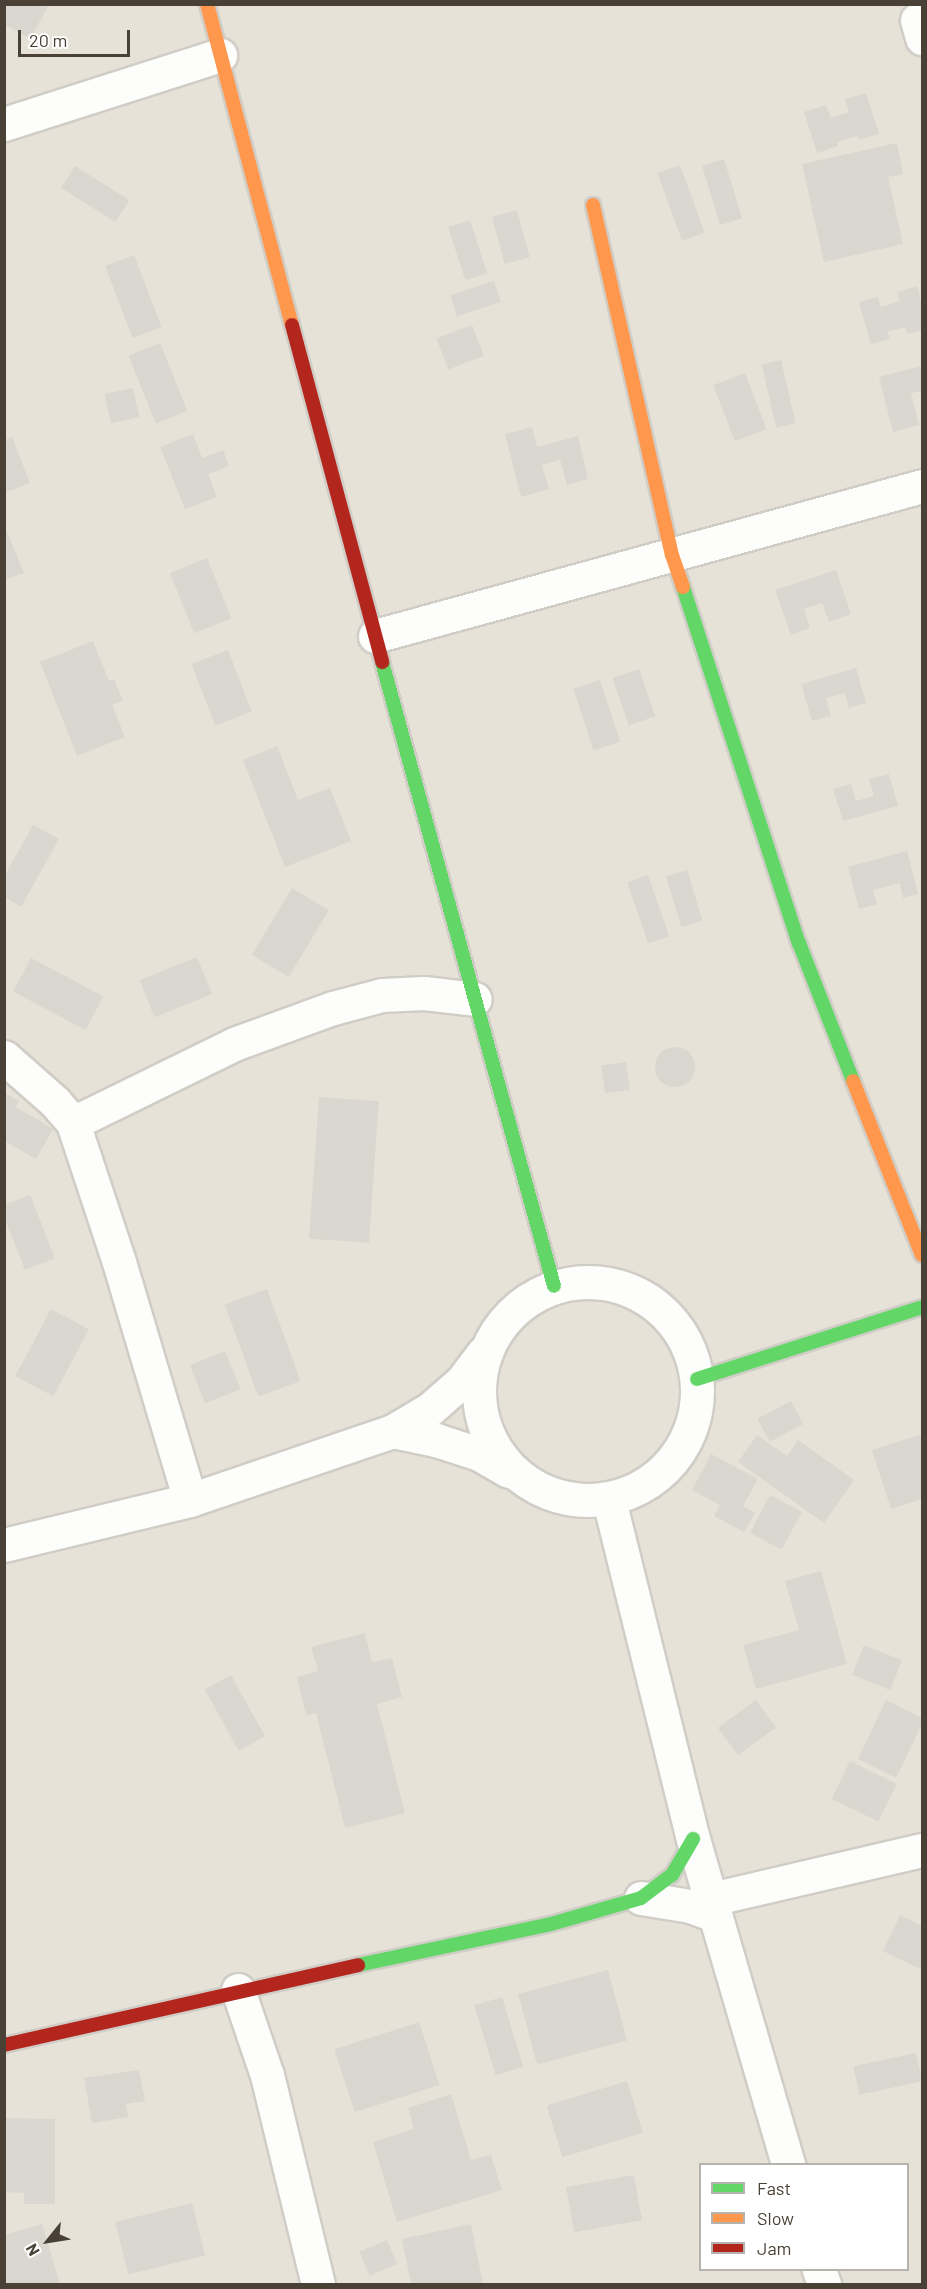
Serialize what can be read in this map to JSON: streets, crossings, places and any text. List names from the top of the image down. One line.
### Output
{"legend":["Fast","Slow","Jam"],"scale_bar":"20 m","north":"bottom left"}
